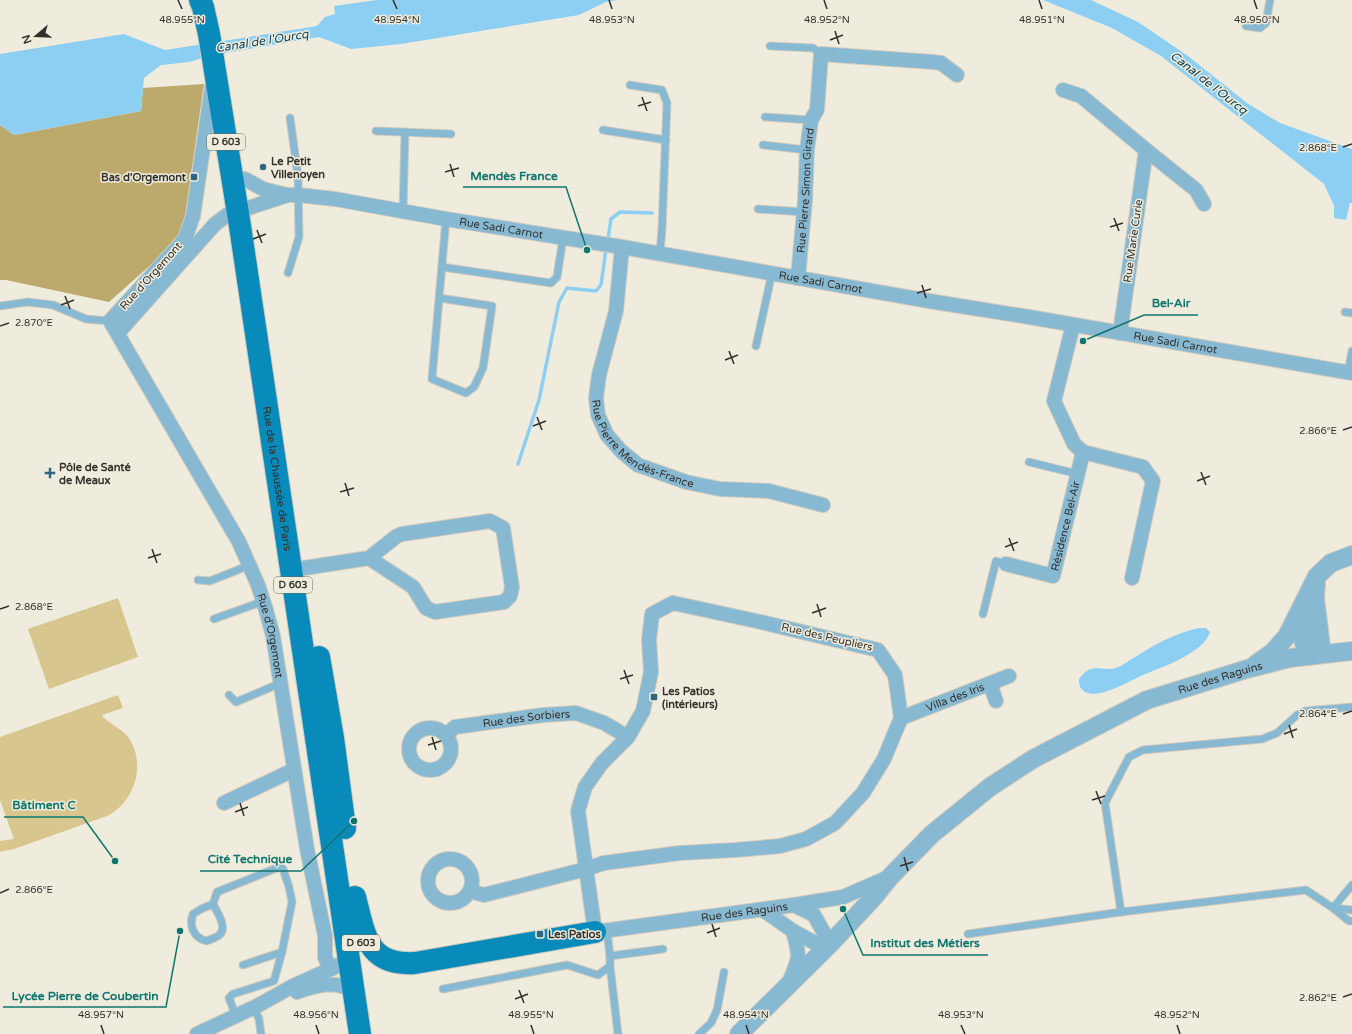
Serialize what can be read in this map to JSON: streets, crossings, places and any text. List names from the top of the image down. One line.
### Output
{"streets":{"main road":["D 603","Rue de la Chaussée de Paris"],"street":["Rue Pierre Simon Girard","Rue Sadi Carnot","Rue Marie Curie","Rue d'Orgemont","Rue Pierre Mendès-France","Résidence Bel-Air","Rue des Peupliers","Rue des Raguins","Villa des Iris","Rue des Sorbiers"]},"crossings":[["D 603","Rue d'Orgemont"],["D 603","Rue de la Chaussée de Paris"],["Rue Pierre Simon Girard","Rue Sadi Carnot"],["Rue Sadi Carnot","Rue Marie Curie"],["Rue Sadi Carnot","Rue d'Orgemont"],["Rue Sadi Carnot","Rue Pierre Mendès-France"],["Rue Sadi Carnot","Rue de la Chaussée de Paris"],["Rue d'Orgemont","Rue de la Chaussée de Paris"],["Rue des Peupliers","Rue des Raguins"],["Rue des Peupliers","Villa des Iris"],["Rue des Peupliers","Rue des Sorbiers"]],"water":["Canal de l'Ourcq"],"places":{"other":["Le Petit Villenoyen","Mendès France","Bel-Air","Cité Technique","Bâtiment C","Institut des Métiers","Lycée Pierre de Coubertin"],"transit":["Bas d'Orgemont","Les Patios (intérieurs)","Les Patios"],"health":["Pôle de Santé de Meaux"]},"north":"left","coordinates":["48.955°N","48.954°N","48.953°N","48.952°N","48.951°N","48.950°N","2.868°E","2.870°E","2.866°E","2.864°E","2.862°E","48.957°N","48.956°N"]}
